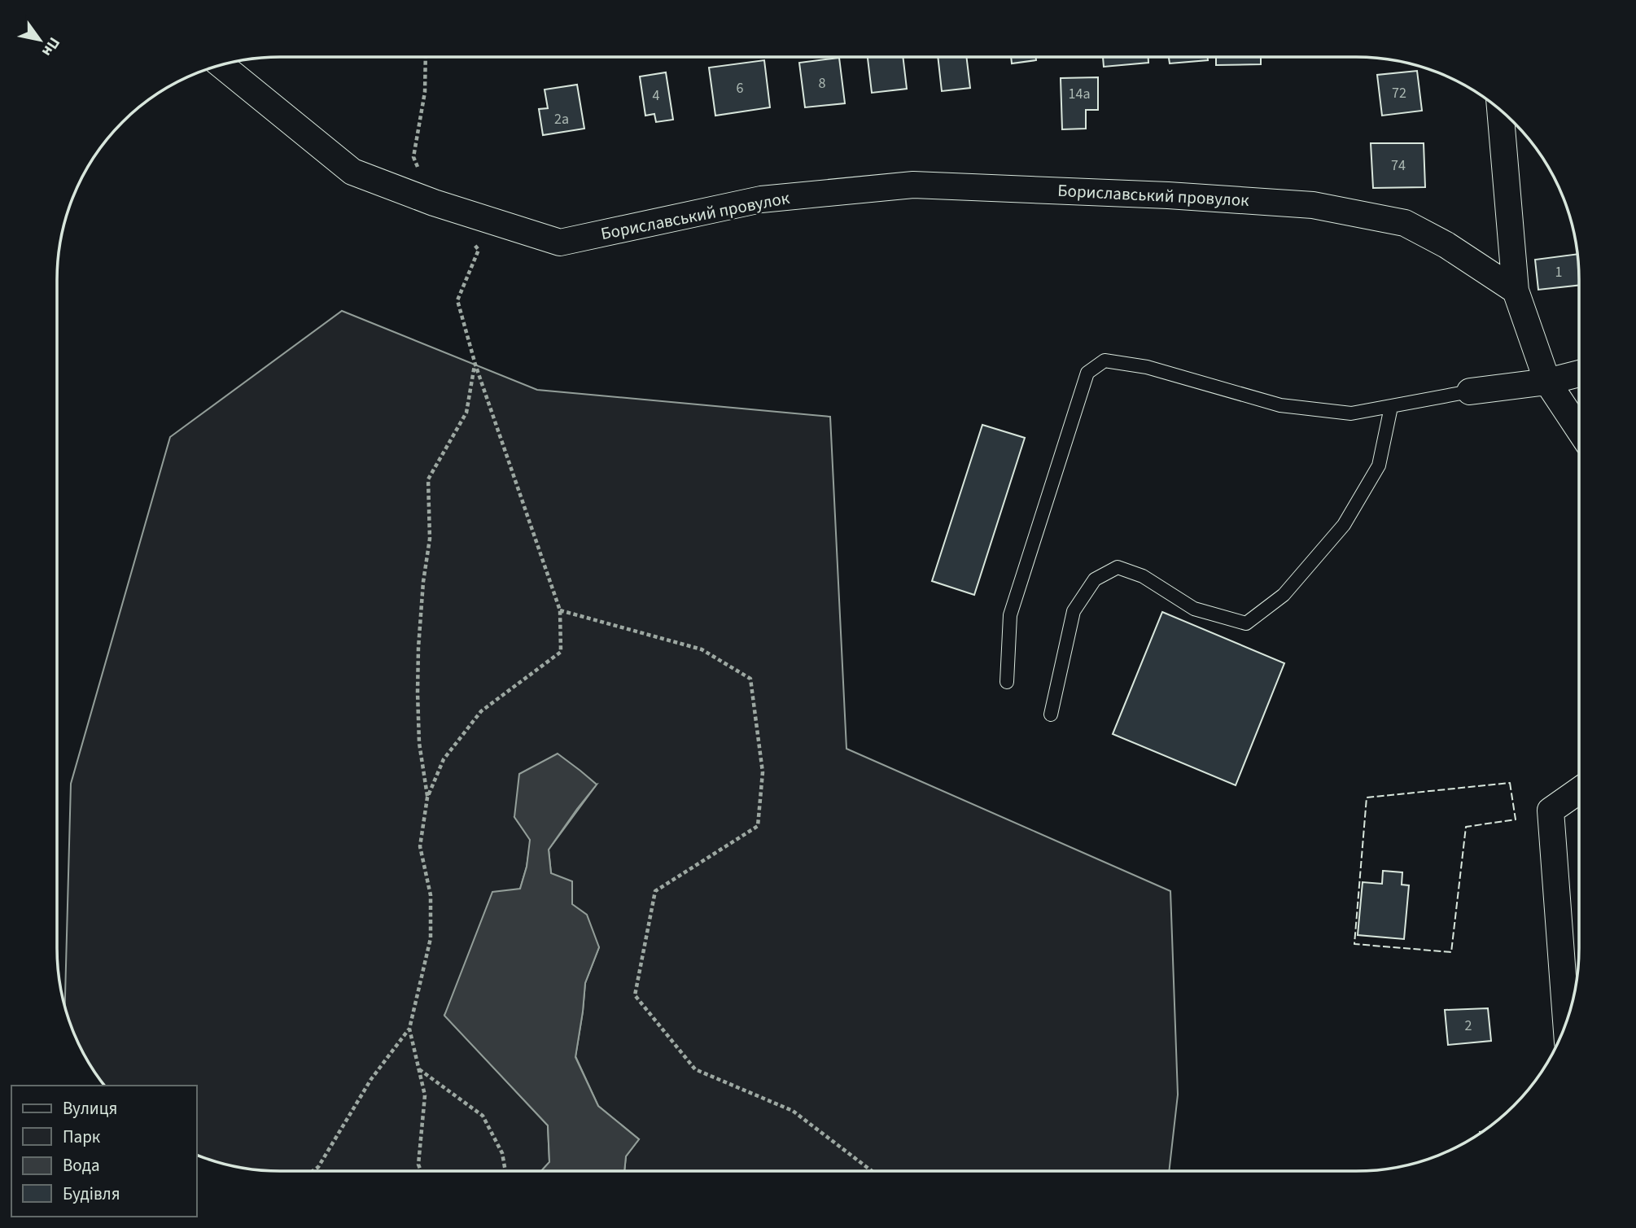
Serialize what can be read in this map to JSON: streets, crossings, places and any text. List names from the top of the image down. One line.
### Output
{"streets":{"street":["Бориславський провулок"]},"house_numbers":["8","6","72","14а","4","2а","74","1","2"],"legend":["Вулиця","Парк","Вода","Будівля"],"north":"bottom right"}
